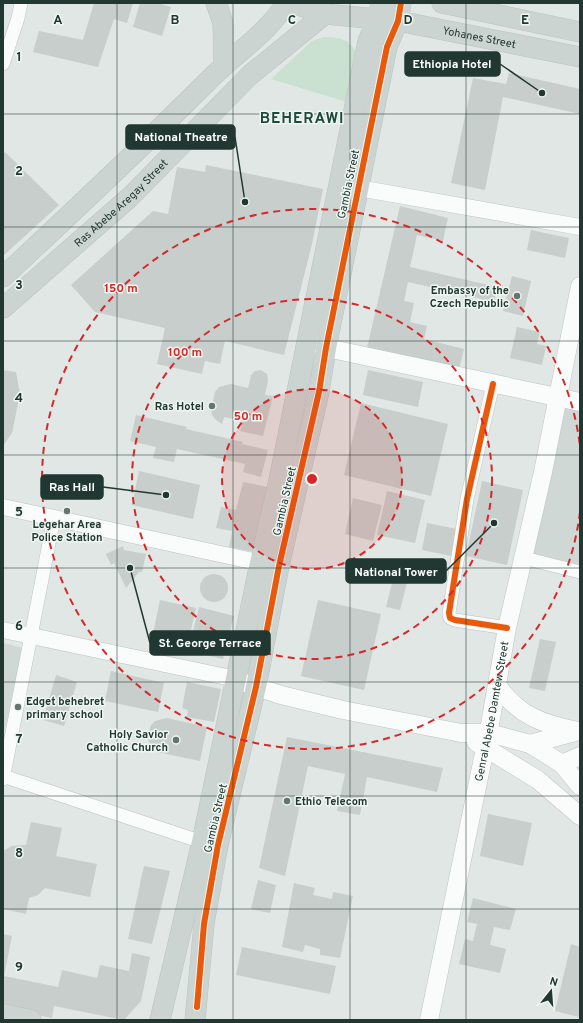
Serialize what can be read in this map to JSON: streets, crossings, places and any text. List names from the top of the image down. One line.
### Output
{"streets":{"main road":["Yohanes Street","Gambia Street","Ras Abebe Aregay Street","Genral Abebe Damtew Street"]},"crossings":[["Yohanes Street","Gambia Street"],["Yohanes Street","Ras Abebe Aregay Street"]],"districts":["BEHERAWI"],"places":["Ethiopia Hotel","National Theatre","Embassy of the Czech Republic","Ras Hotel","Ras Hall","Legehar Area Police Station","National Tower","St. George Terrace","Edget behebret primary school","Holy Savior Catholic Church","Ethio Telecom"],"north":"top","grid":{"columns":["A","B","C","D","E"],"rows":["1","2","3","4","5","6","7","8","9"]},"rings":["150 m","100 m","50 m"]}
